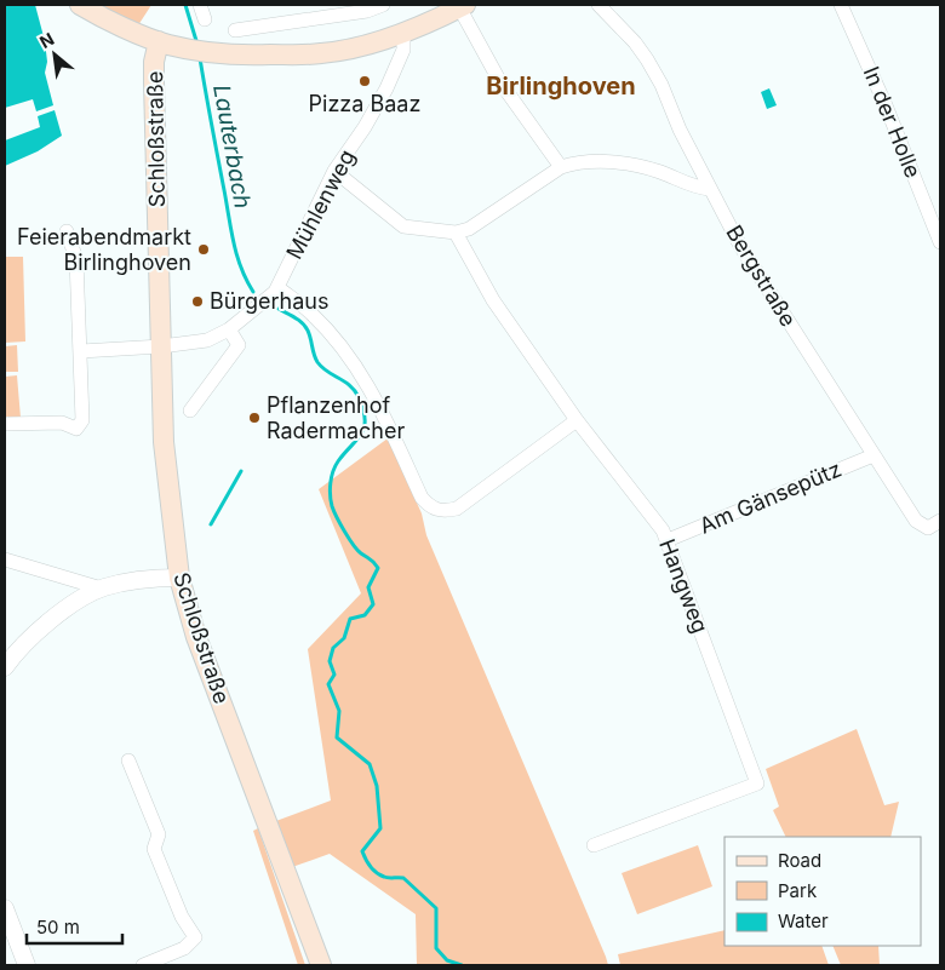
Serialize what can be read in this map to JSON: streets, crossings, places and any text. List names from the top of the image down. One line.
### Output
{"streets":{"main road":["Schloßstraße"],"street":["In der Holle","Mühlenweg","Bergstraße","Am Gänsepütz","Hangweg"]},"crossings":[["Schloßstraße","Mühlenweg"],["Bergstraße","Am Gänsepütz"],["Am Gänsepütz","Hangweg"]],"districts":["Birlinghoven"],"water":["Lauterbach"],"places":["Pizza Baaz","Feierabendmarkt Birlinghoven","Bürgerhaus","Pflanzenhof Radermacher"],"legend":["Road","Park","Water"],"scale_bar":"50 m","north":"top left"}
